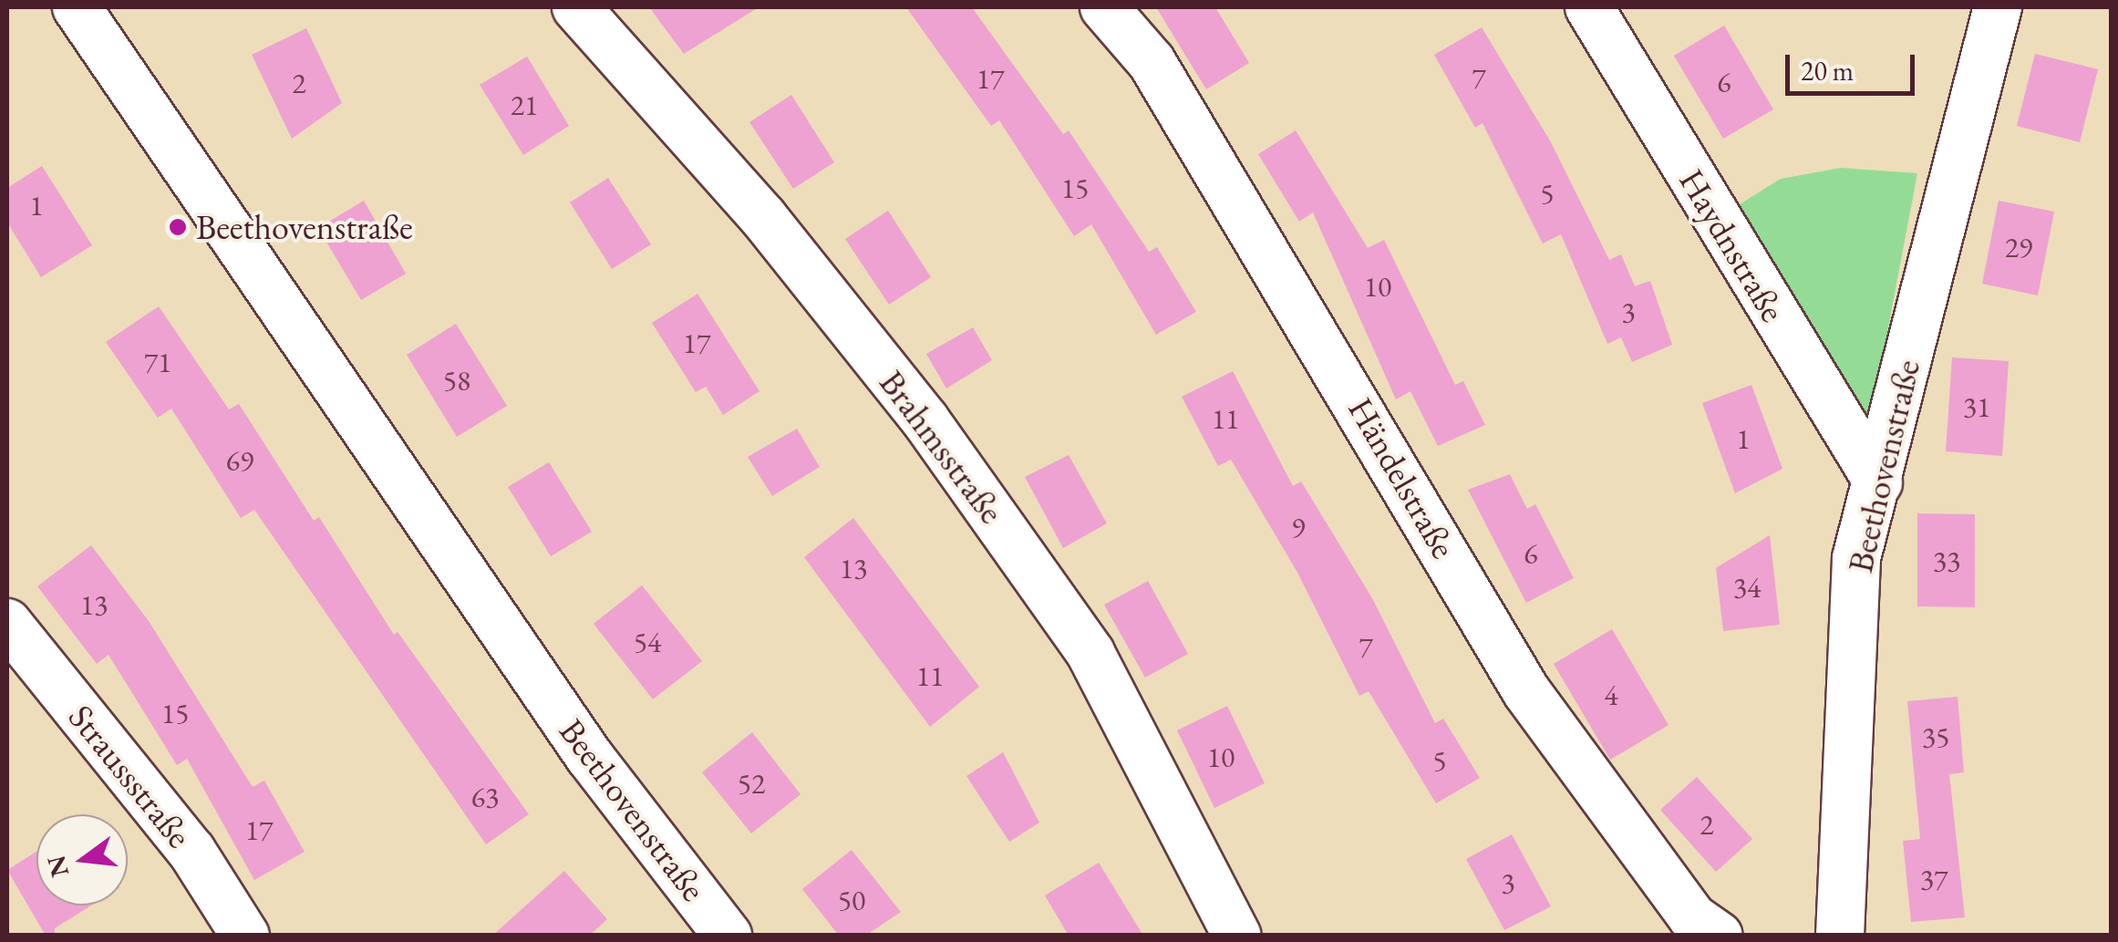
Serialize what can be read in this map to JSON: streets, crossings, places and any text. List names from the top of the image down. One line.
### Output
{"streets":{"street":["Haydnstraße","Brahmsstraße","Beethovenstraße","Händelstraße","Straussstraße"]},"crossings":[["Haydnstraße","Beethovenstraße"]],"places":["Beethovenstraße"],"house_numbers":["7","17","6","2","21","15","5","1","29","10","3","17","71","58","31","11","1","69","9","6","33","13","34","13","54","7","11","4","15","35","10","5","52","63","2","17","37","3","50"],"scale_bar":"20 m","north":"left"}
